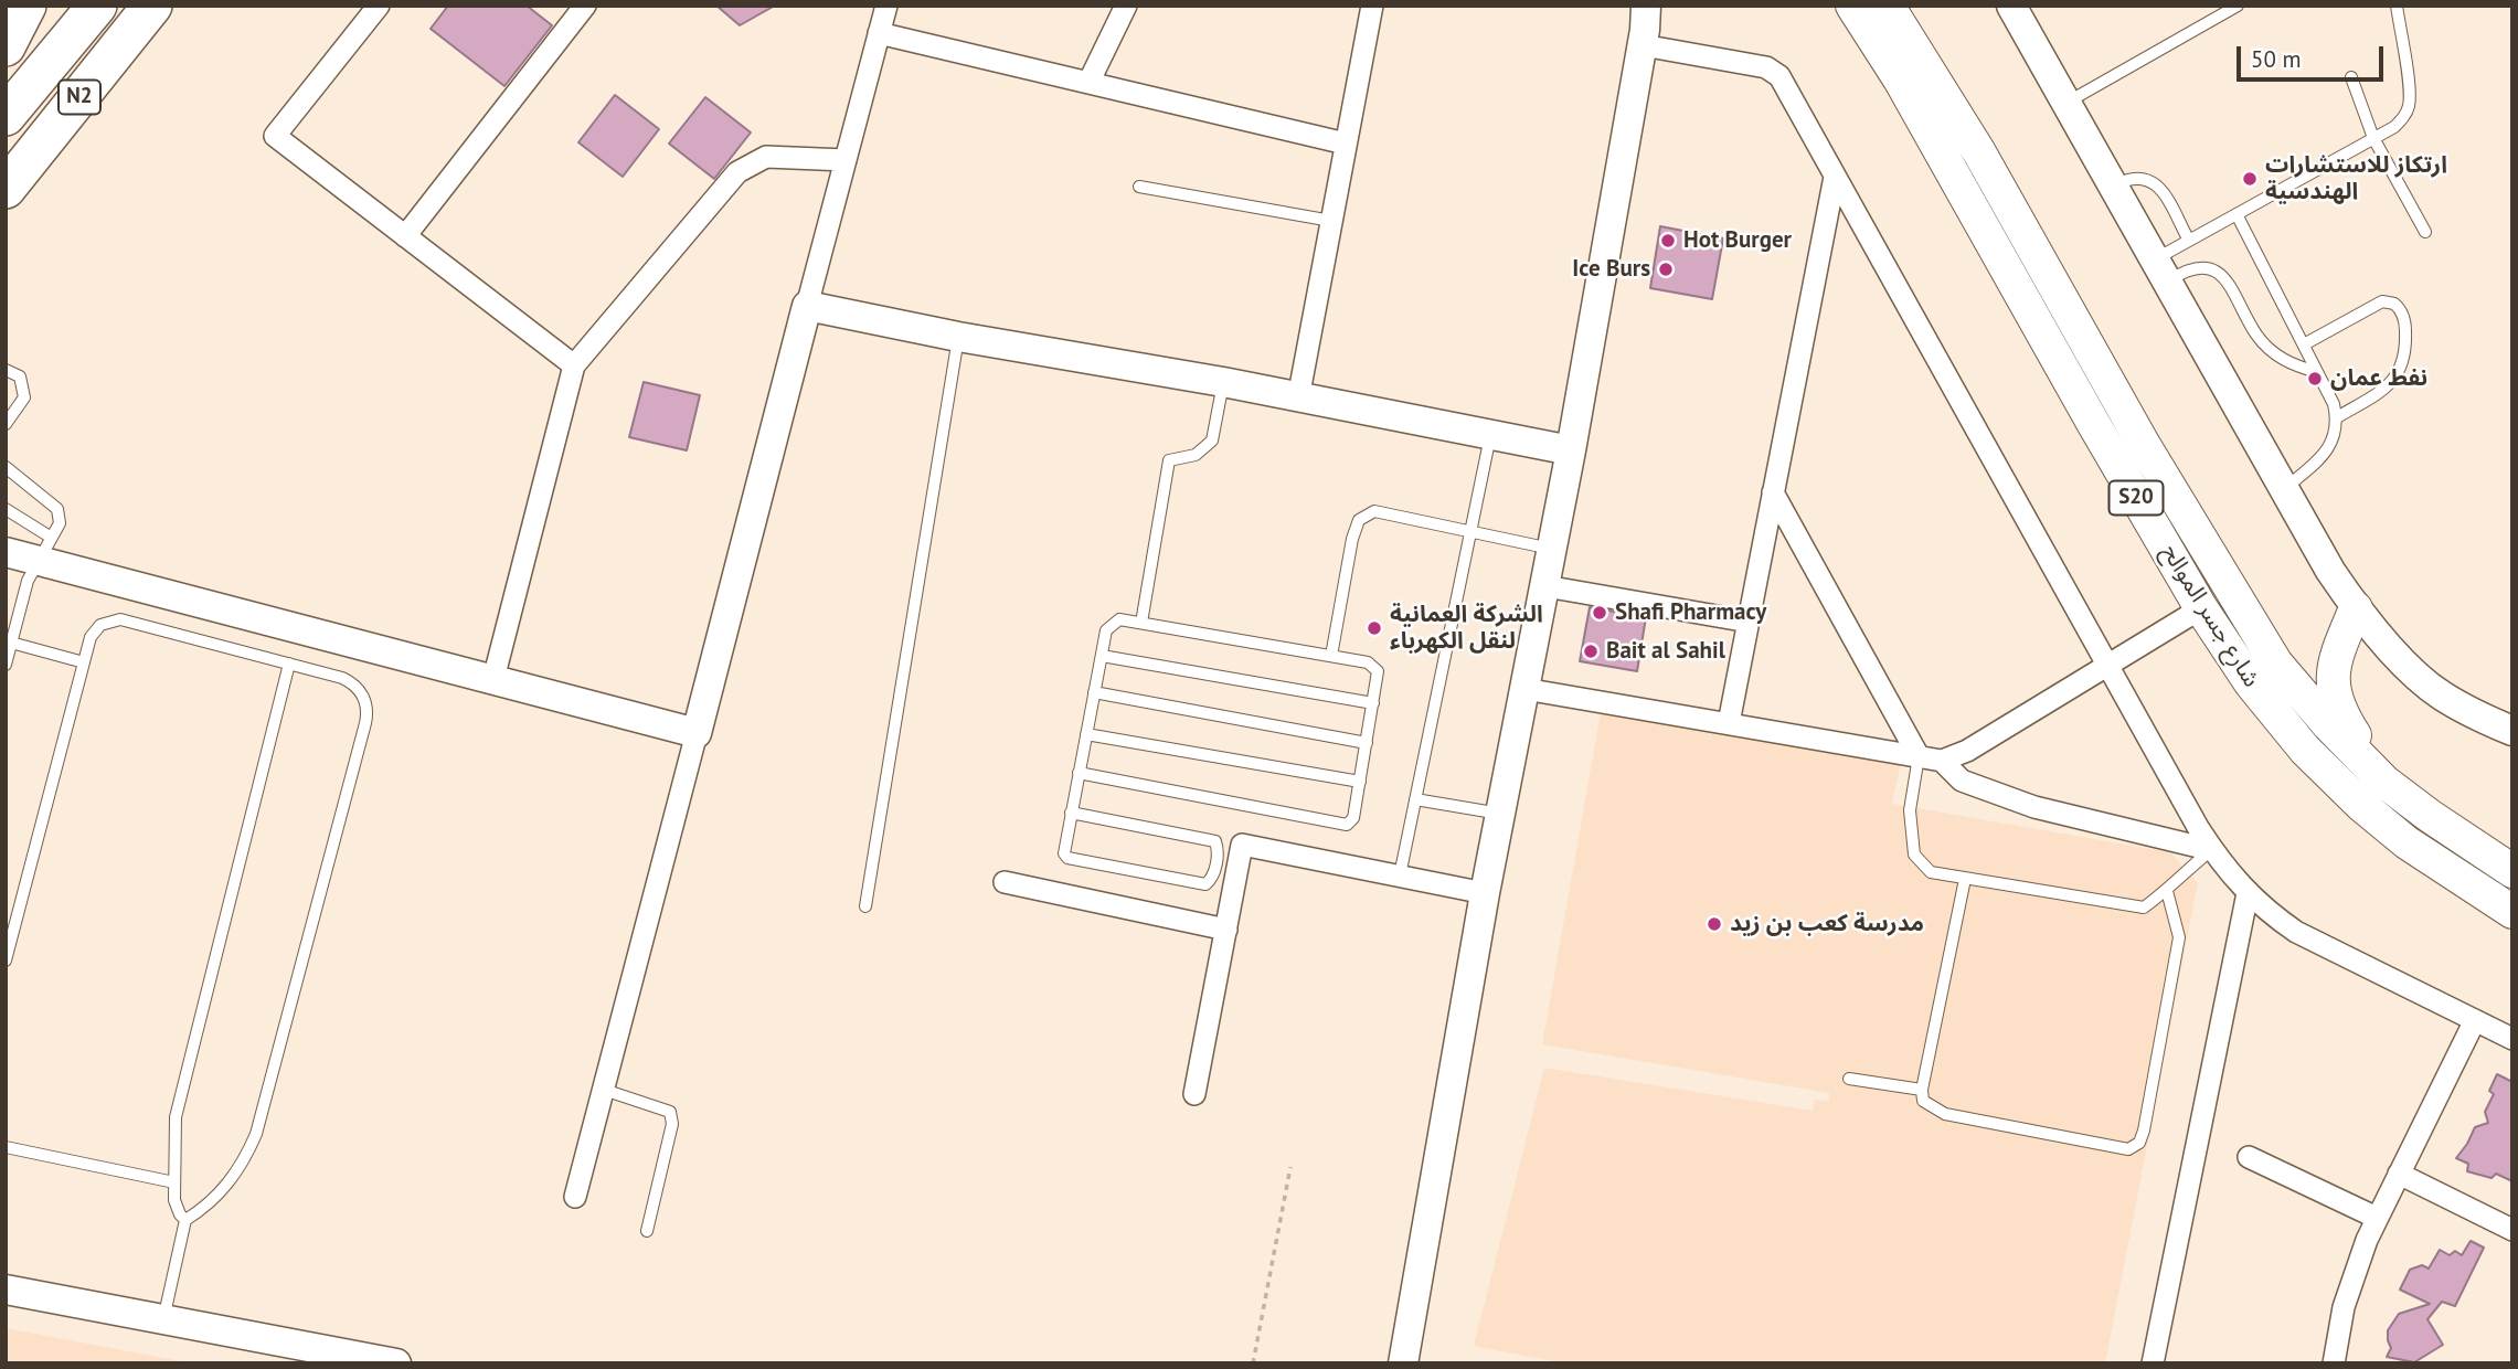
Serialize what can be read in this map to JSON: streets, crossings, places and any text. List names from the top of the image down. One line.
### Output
{"streets":{"highway":["N2"],"main road":["S20","شارع جسر الموالح"]},"places":["ارتكاز للاستشارات الهندسية","Hot Burger","Ice Burs","نفط عمان","Shafi Pharmacy","الشرکة العمانیة لنقل الکهرباء","Bait al Sahil","مدرسة كعب بن زيد"],"scale_bar":"50 m"}
